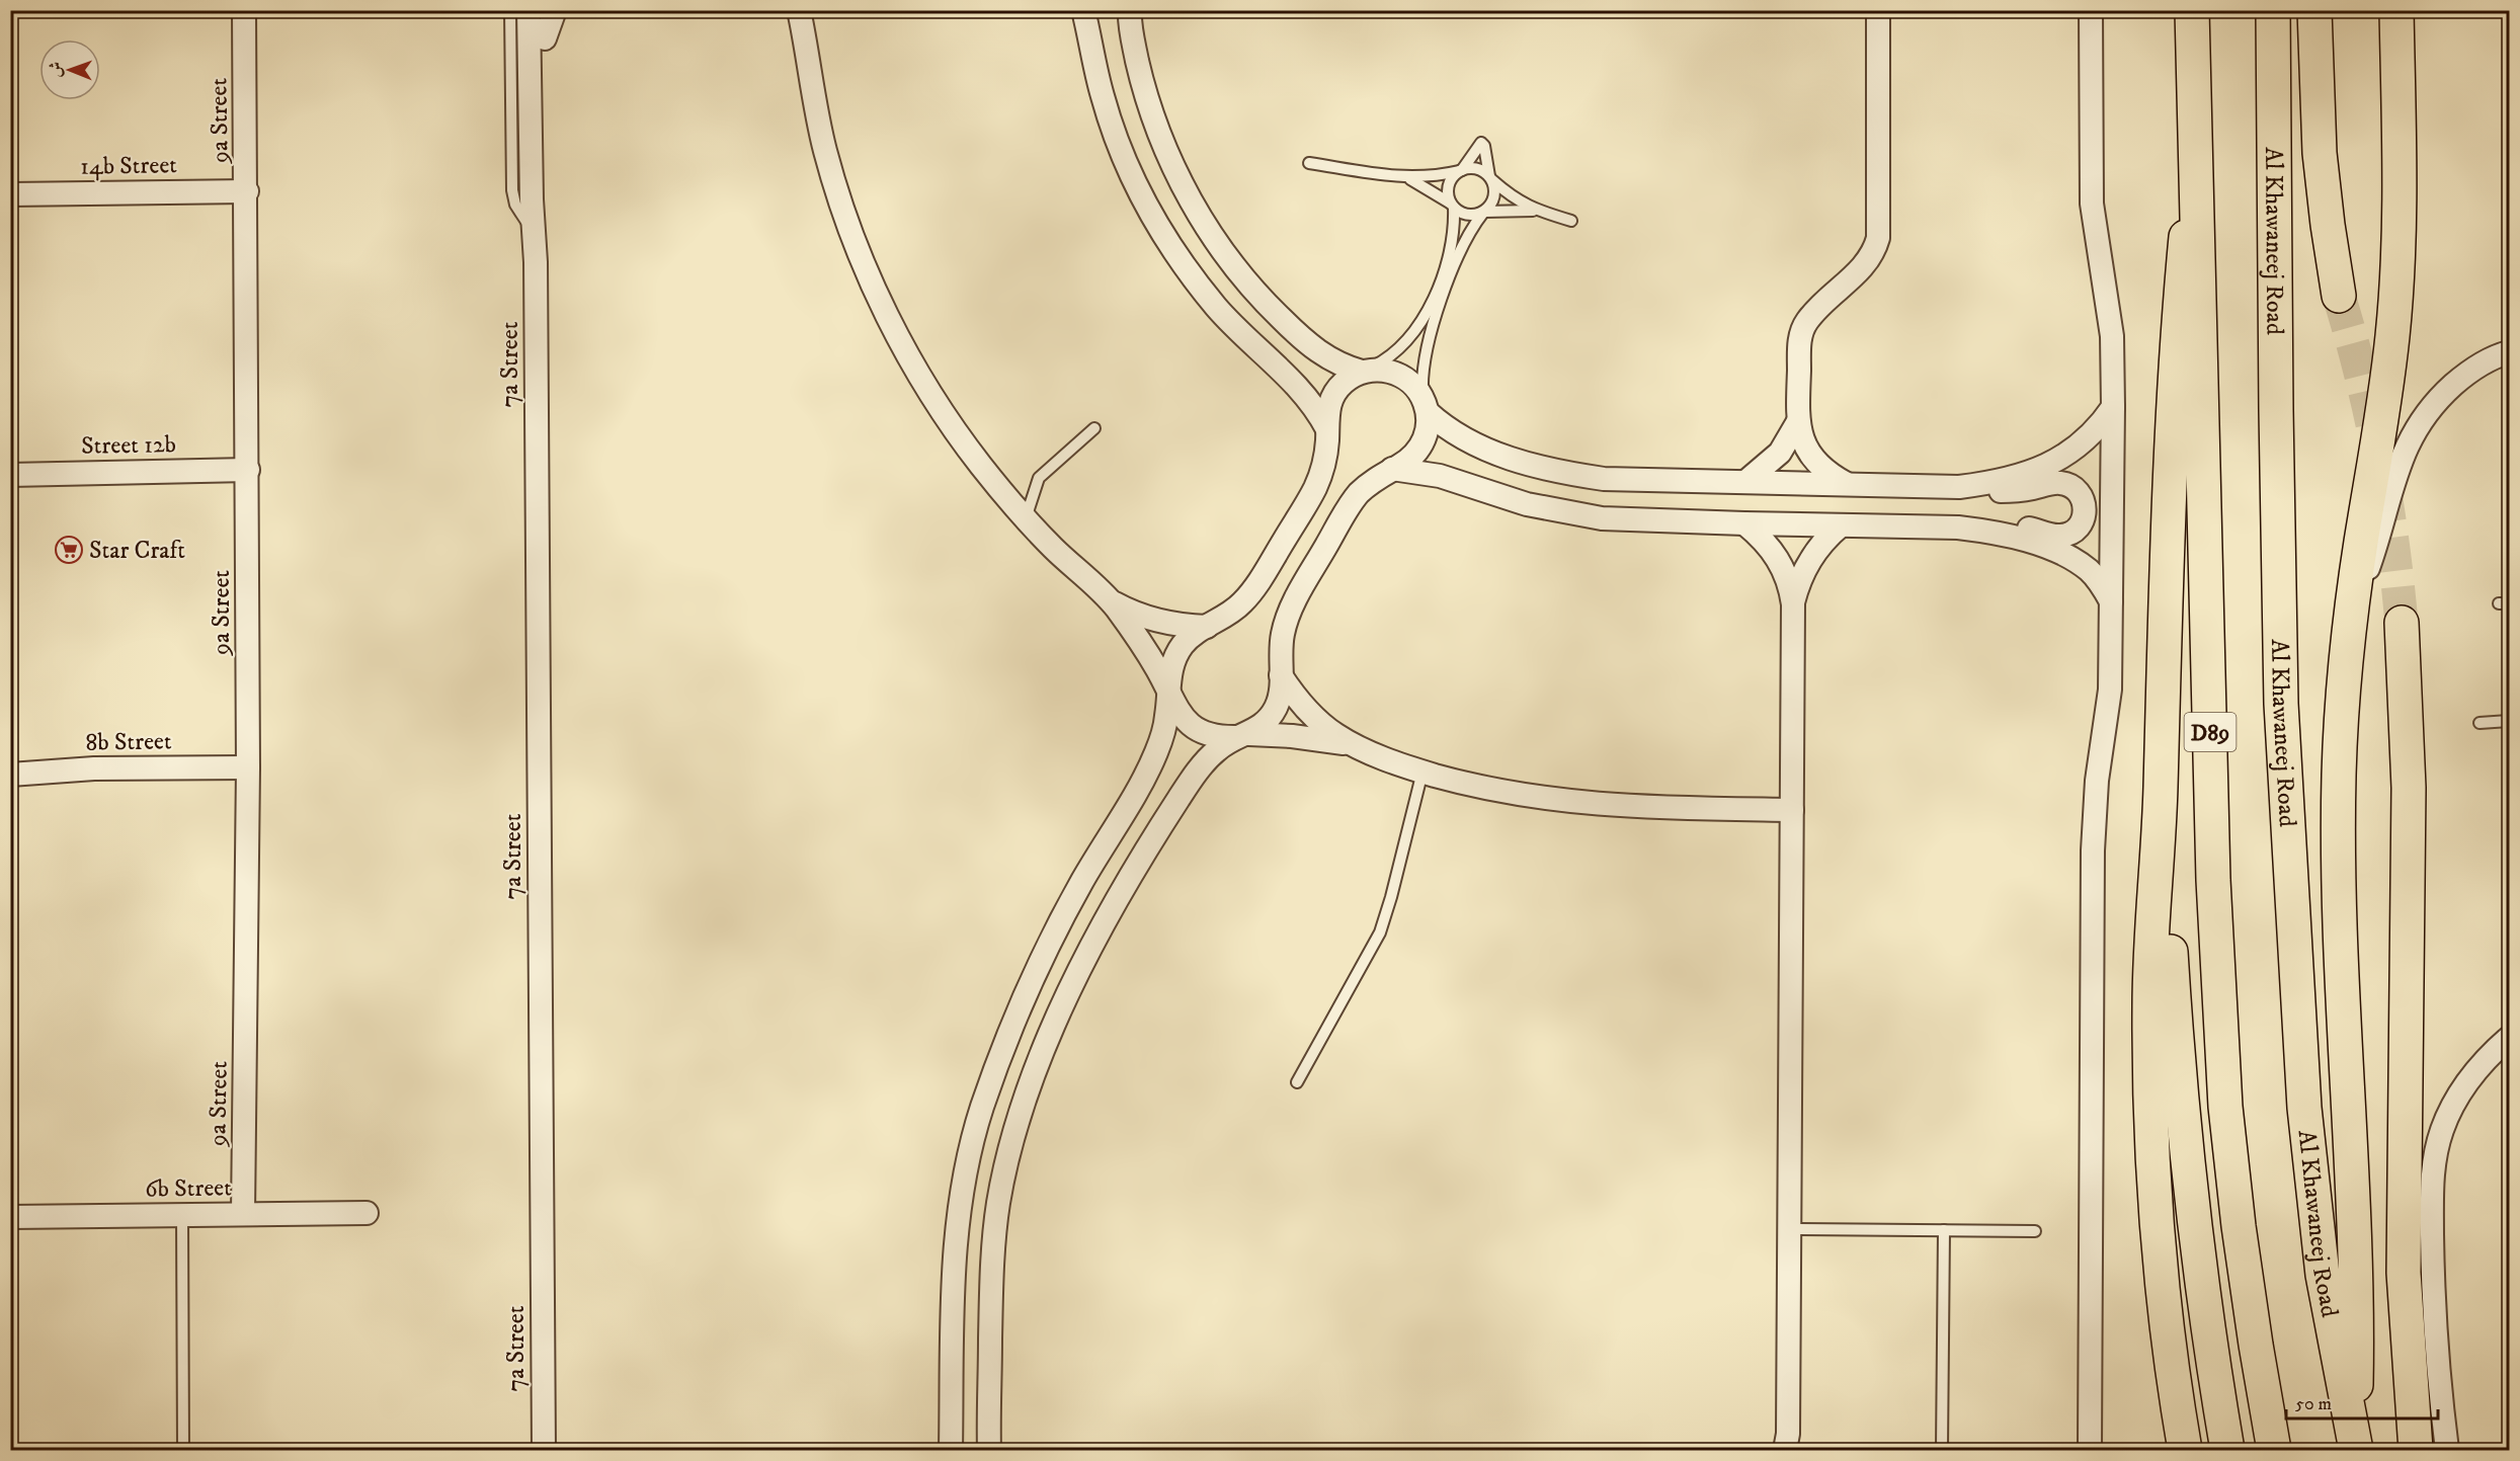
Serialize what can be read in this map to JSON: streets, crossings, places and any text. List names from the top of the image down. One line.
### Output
{"streets":{"main road":["Al Khawaneej Road","D89"],"street":["9a Street","14b Street","7a Street","Street 12b","8b Street","6b Street"]},"crossings":[["9a Street","14b Street"],["9a Street","Street 12b"],["9a Street","8b Street"],["9a Street","6b Street"]],"places":{"supermarket":["Star Craft"]},"scale_bar":"50 m","north":"left"}
